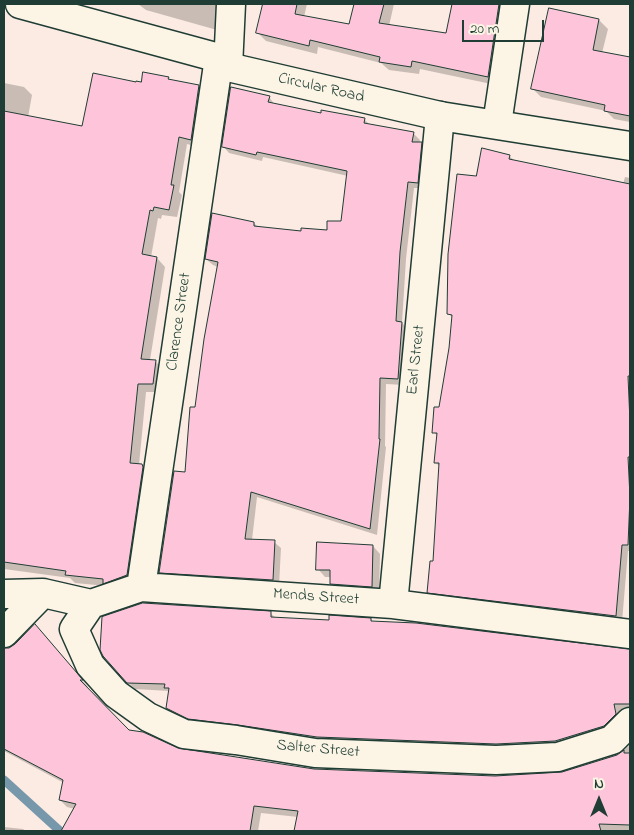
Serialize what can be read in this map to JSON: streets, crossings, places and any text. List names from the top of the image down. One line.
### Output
{"streets":{"street":["Circular Road","Clarence Street","Earl Street","Mends Street","Salter Street"]},"crossings":[["Circular Road","Clarence Street"],["Circular Road","Earl Street"],["Clarence Street","Mends Street"],["Earl Street","Mends Street"],["Mends Street","Salter Street"]],"scale_bar":"20 m","north":"top"}
